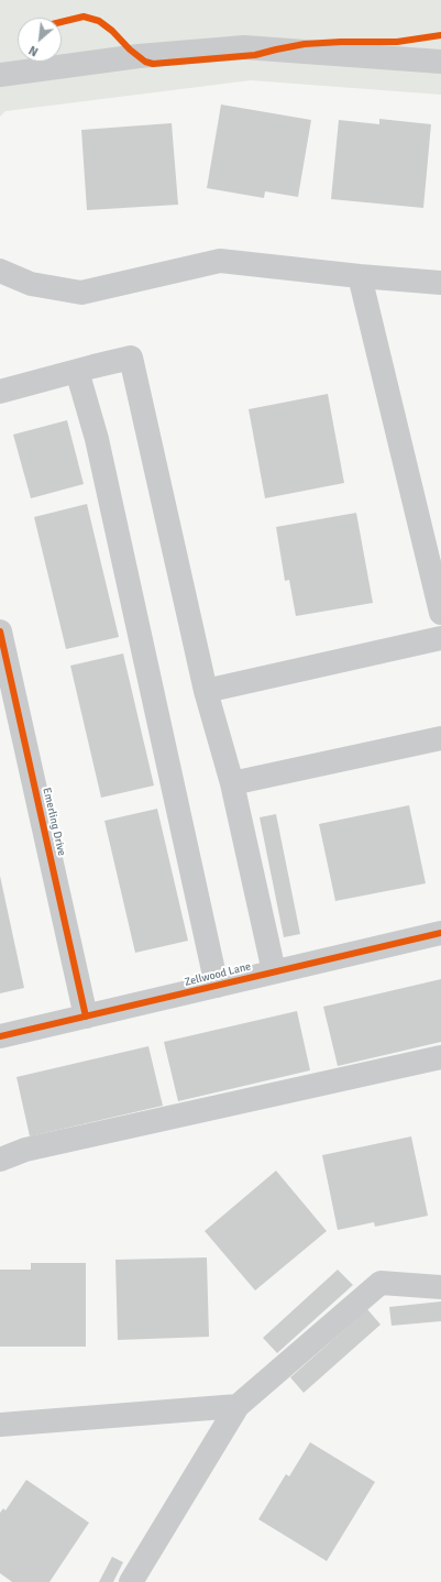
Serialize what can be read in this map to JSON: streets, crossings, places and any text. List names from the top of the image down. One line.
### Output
{"streets":{"street":["Emerling Drive","Zellwood Lane"]},"crossings":[["Emerling Drive","Zellwood Lane"]],"north":"bottom left"}
